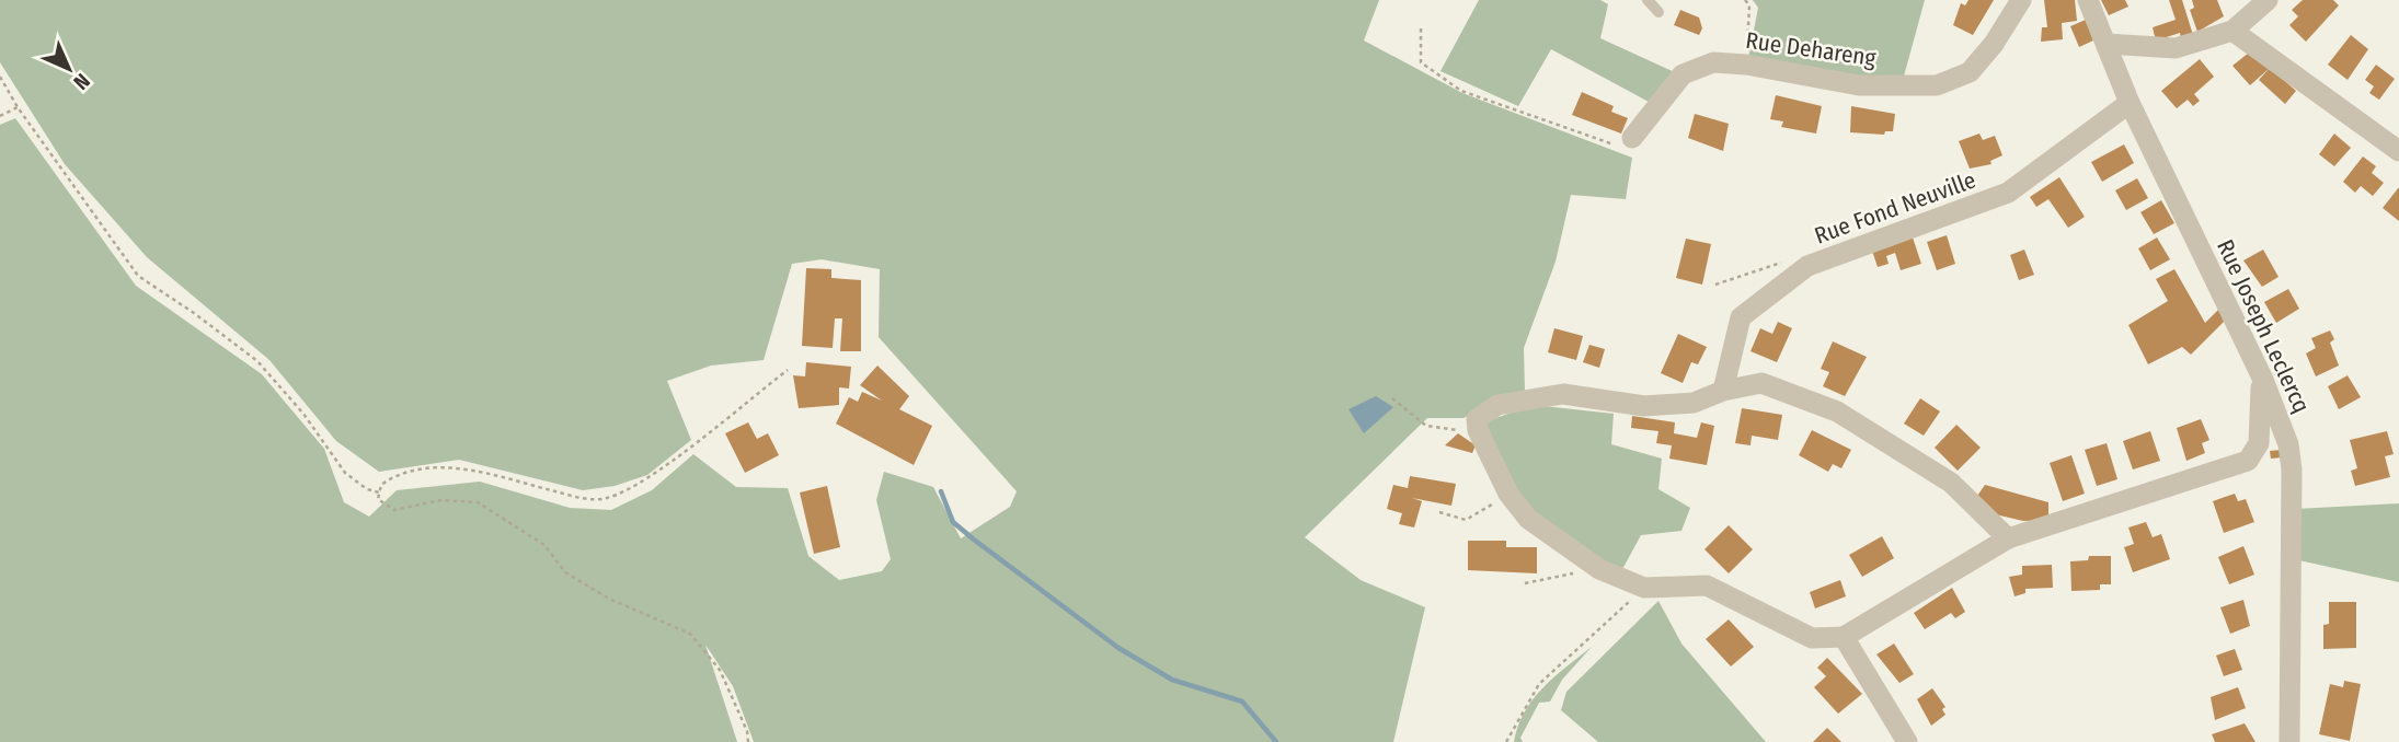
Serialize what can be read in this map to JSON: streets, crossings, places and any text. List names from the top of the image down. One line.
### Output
{"streets":{"street":["Rue Dehareng","Rue Fond Neuville","Rue Joseph Leclercq"]},"crossings":[["Rue Fond Neuville","Rue Joseph Leclercq"]],"north":"bottom right"}
